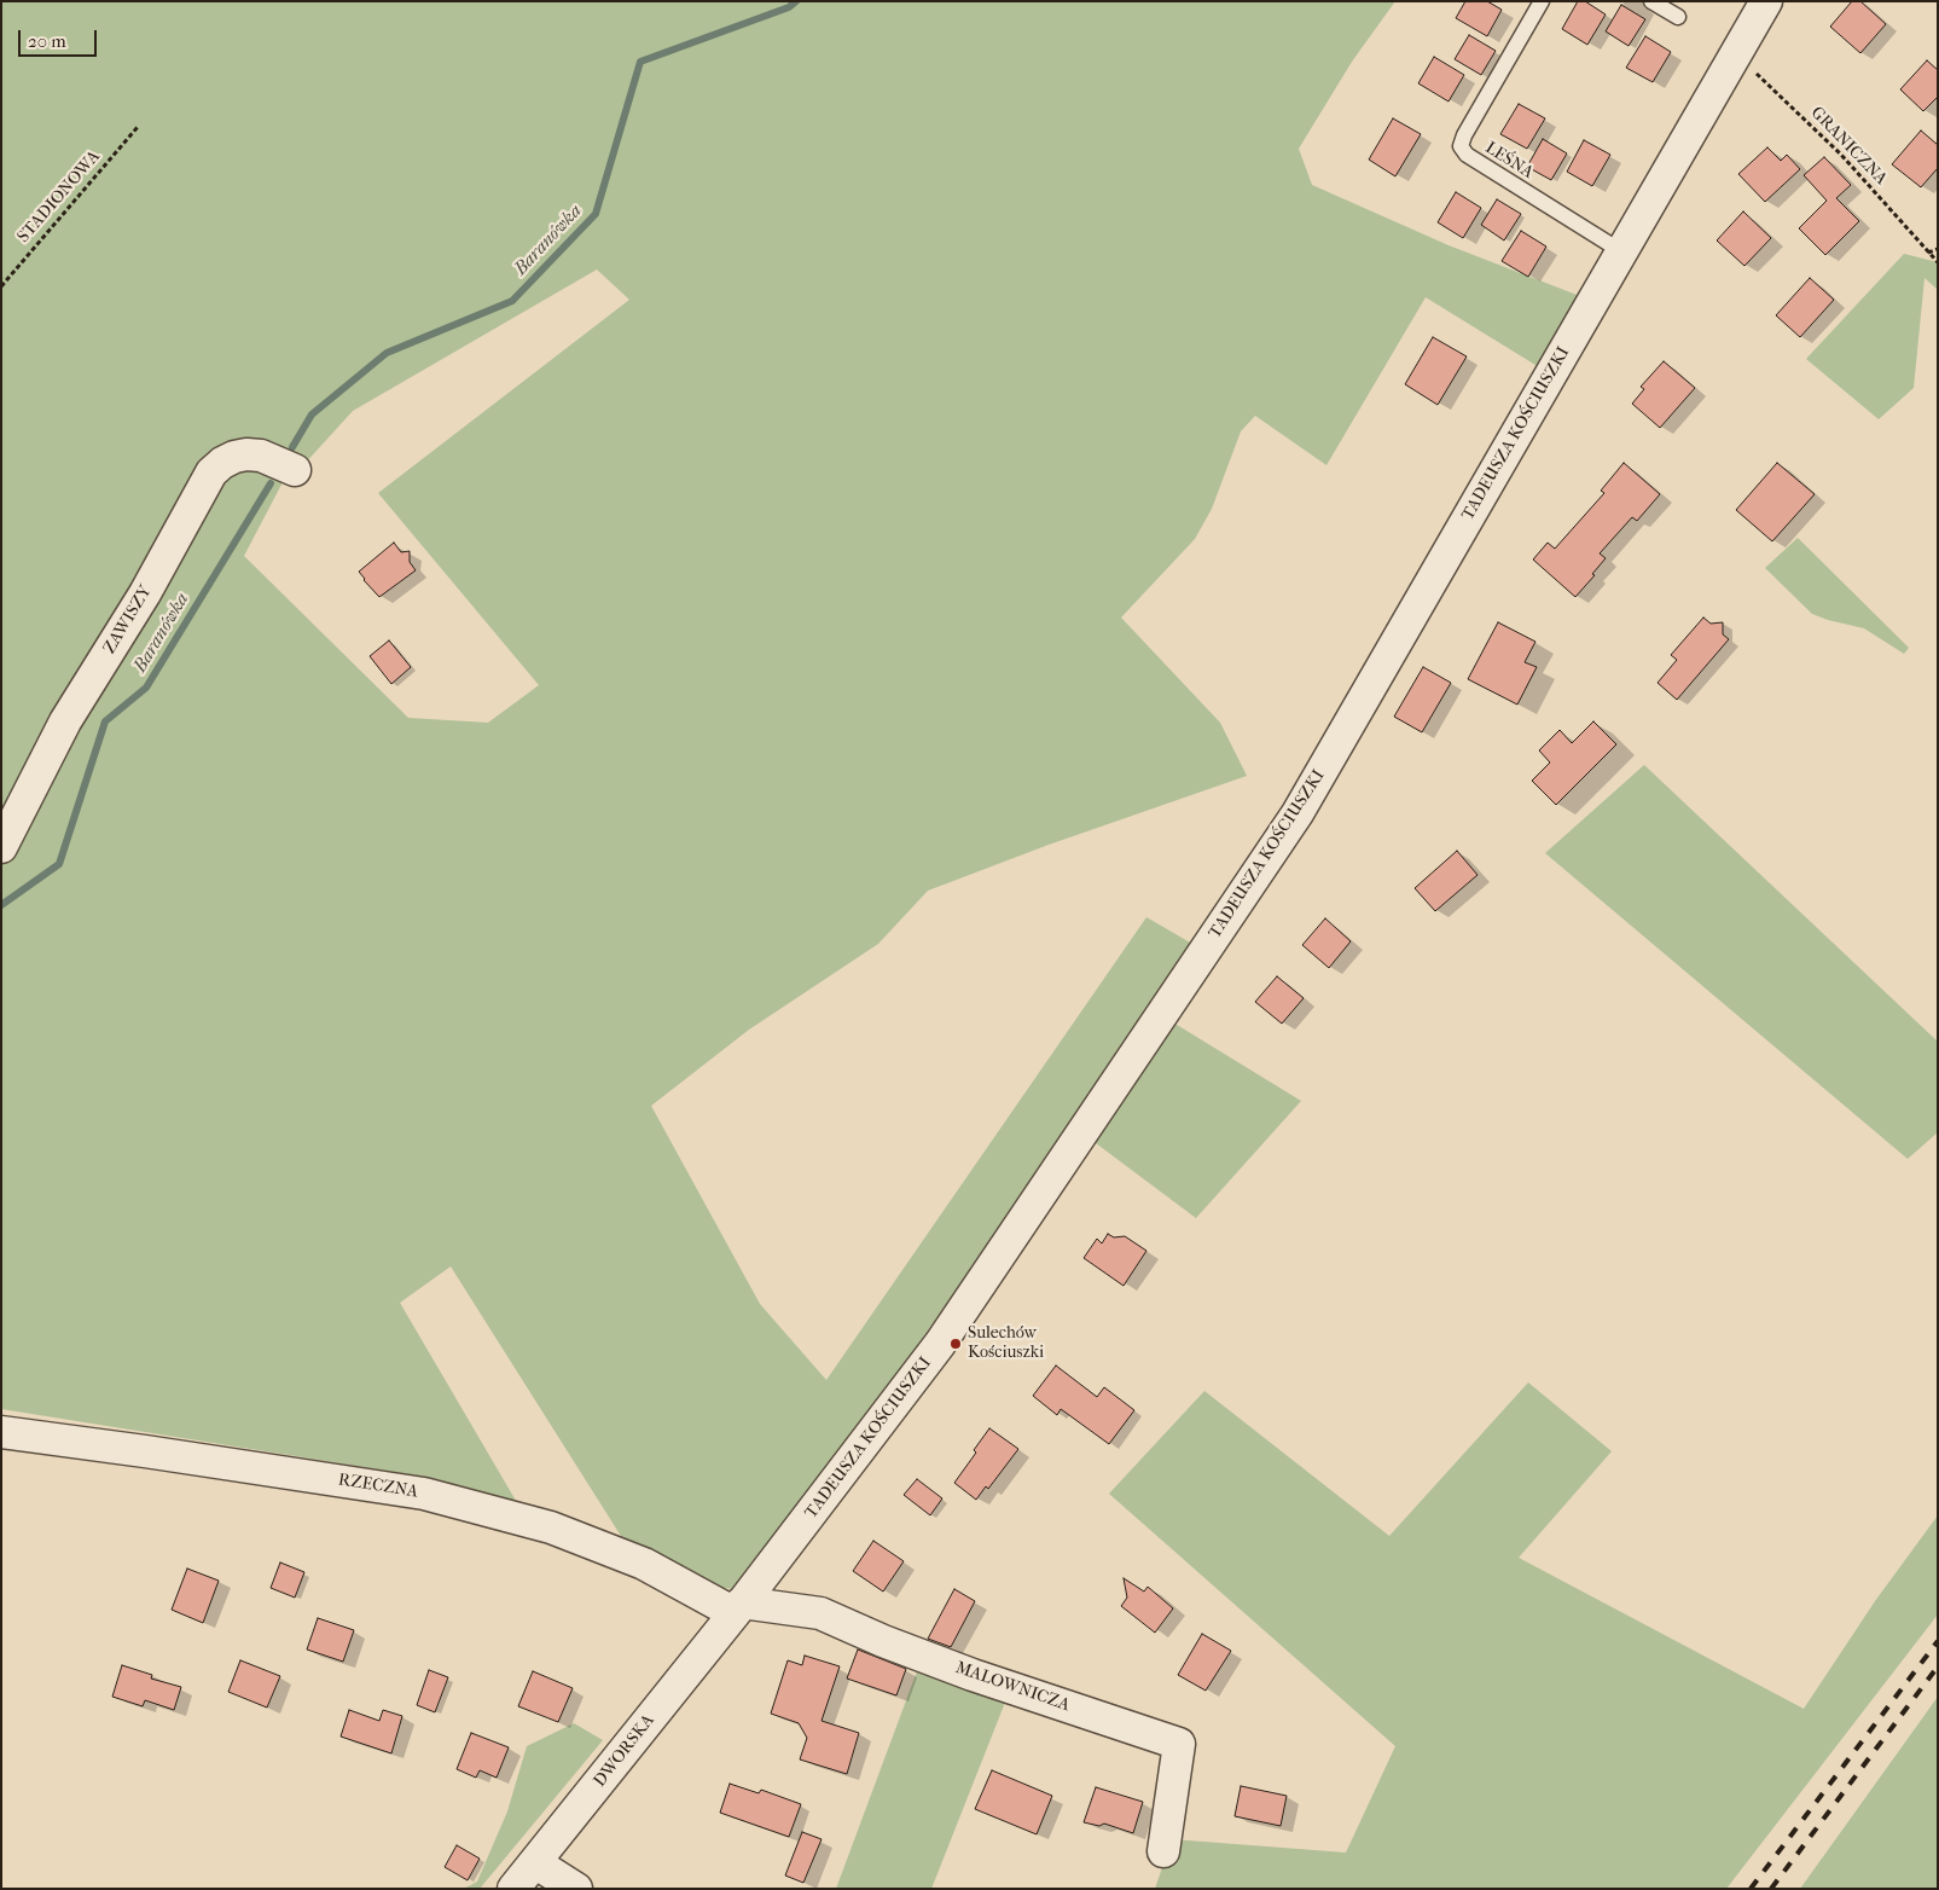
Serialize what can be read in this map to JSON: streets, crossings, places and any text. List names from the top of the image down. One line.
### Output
{"streets":{"street":["TADEUSZA KOŚCIUSZKI","ZAWISZY","RZECZNA","MALOWNICZA","DWORSKA"],"lane":["LEŚNA"],"path":["GRANICZNA","STADIONOWA"]},"crossings":[["GRANICZNA","TADEUSZA KOŚCIUSZKI"],["LEŚNA","TADEUSZA KOŚCIUSZKI"],["TADEUSZA KOŚCIUSZKI","RZECZNA"],["TADEUSZA KOŚCIUSZKI","MALOWNICZA"],["TADEUSZA KOŚCIUSZKI","DWORSKA"],["RZECZNA","MALOWNICZA"],["RZECZNA","DWORSKA"],["MALOWNICZA","DWORSKA"]],"water":["Baranówka"],"places":["Sulechów Kościuszki"],"scale_bar":"20 m"}
